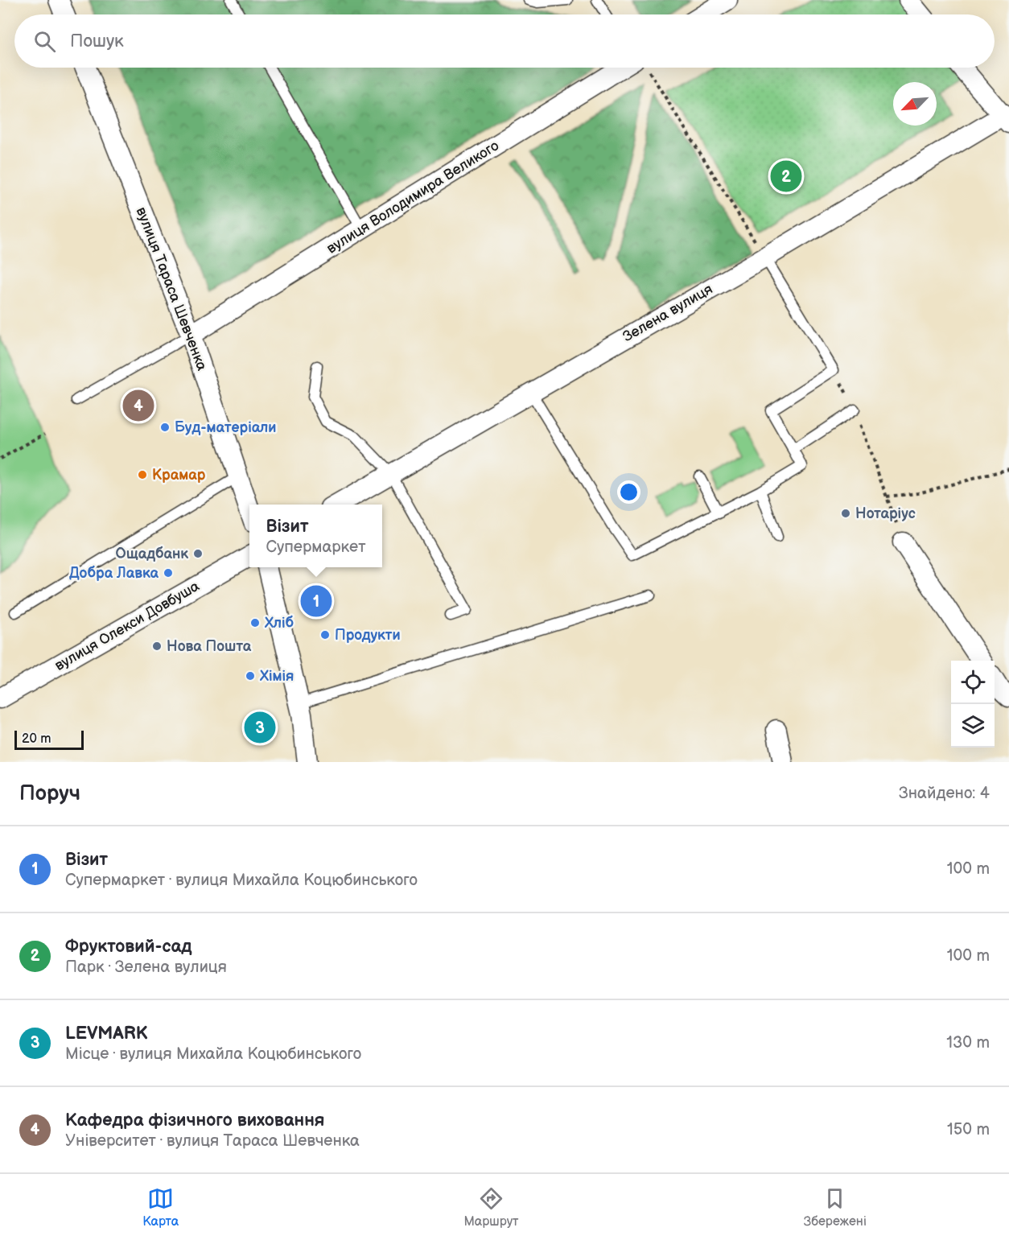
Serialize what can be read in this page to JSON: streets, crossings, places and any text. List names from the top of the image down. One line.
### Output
{"streets":{"street":["вулиця Володимира Великого","вулиця Тараса Шевченка","Зелена вулиця","вулиця Олекси Довбуша"]},"crossings":[["вулиця Володимира Великого","вулиця Тараса Шевченка"]],"places":["Буд-матеріали","Крамар","Нотаріус","Ощадбанк","Добра Лавка","Хліб","Продукти","Нова Пошта","Хімія"],"scale_bar":"20 m","north":"bottom left","page":{"search":"Пошук","pins":["2","4","1","3"],"popup":["Візит","Супермаркет"],"scale":"20 m","heading":["Поруч","Знайдено: 4"],"list":[{"mark":"1","name":"Візит","note":"Супермаркет · вулиця Михайла Коцюбинського","value":"100 m"},{"mark":"2","name":"Фруктовий-сад","note":"Парк · Зелена вулиця","value":"100 m"},{"mark":"3","name":"LEVMARK","note":"Місце · вулиця Михайла Коцюбинського","value":"130 m"},{"mark":"4","name":"Кафедра фізичного виховання","note":"Університет · вулиця Тараса Шевченка","value":"150 m"}],"nav":["Карта","Маршрут","Збережені"]}}
